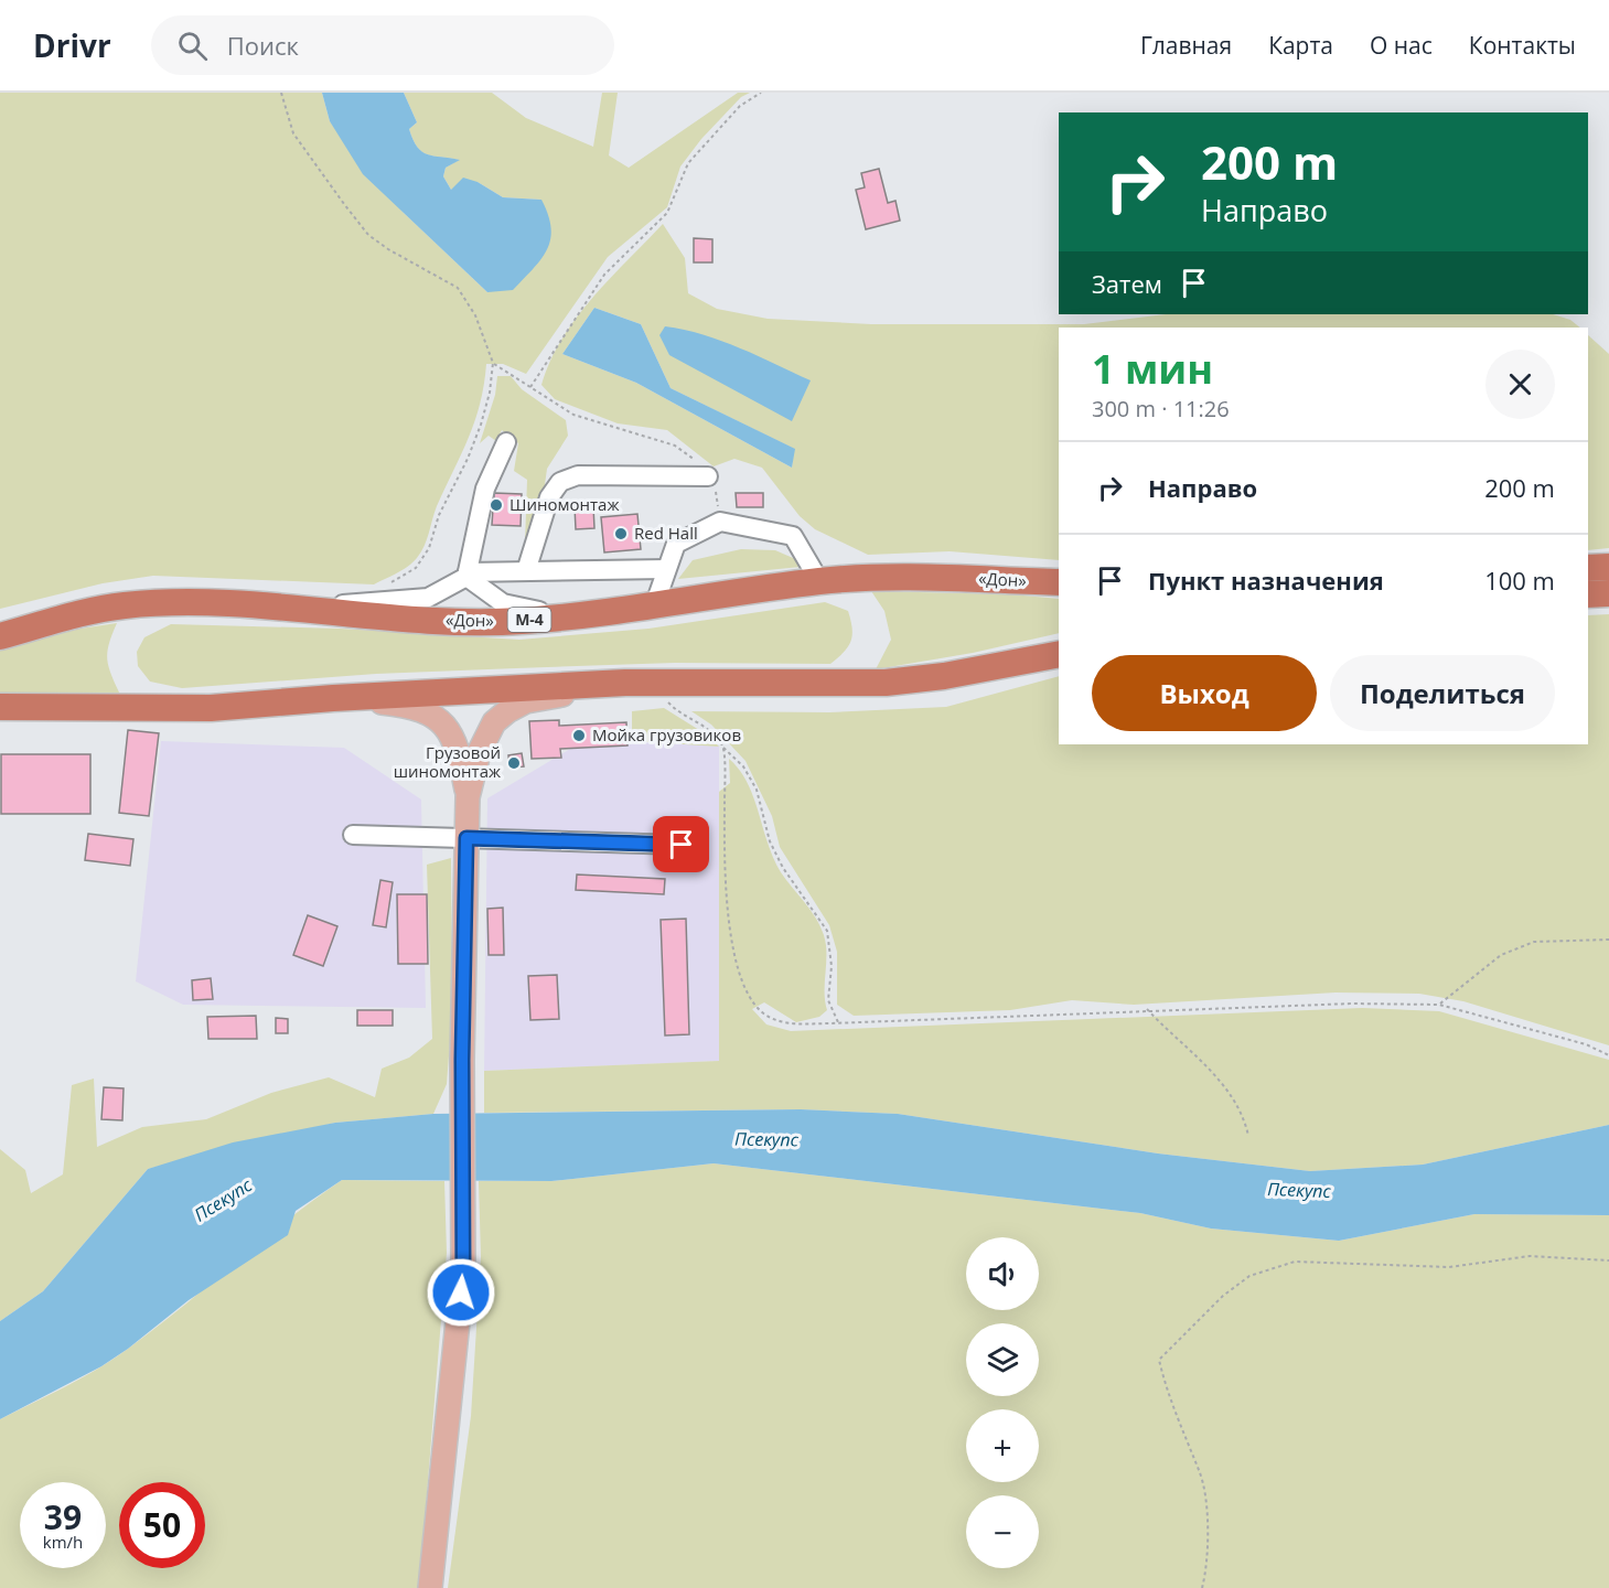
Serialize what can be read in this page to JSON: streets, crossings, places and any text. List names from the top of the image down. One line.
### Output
{"streets":{"highway":["«Дон»","М-4"]},"crossings":[["«Дон»","М-4"]],"water":["Псекупс"],"places":["Шиномонтаж","Red Hall","Мойка грузовиков","Грузовой шиномонтаж"],"page":{"header":"Drivr","search":"Поиск","nav":["Главная","Карта","О нас","Контакты"],"turn":["200 m","Направо"],"then":"Затем","heading":["1 мин","300 m · 11:26"],"list":[{"name":"Направо","value":"200 m"},{"name":"Пункт назначения","value":"100 m"}],"buttons":["Выход","Поделиться"],"map_buttons":["+","−"],"speed":"39 km/h","limit":"50"}}
